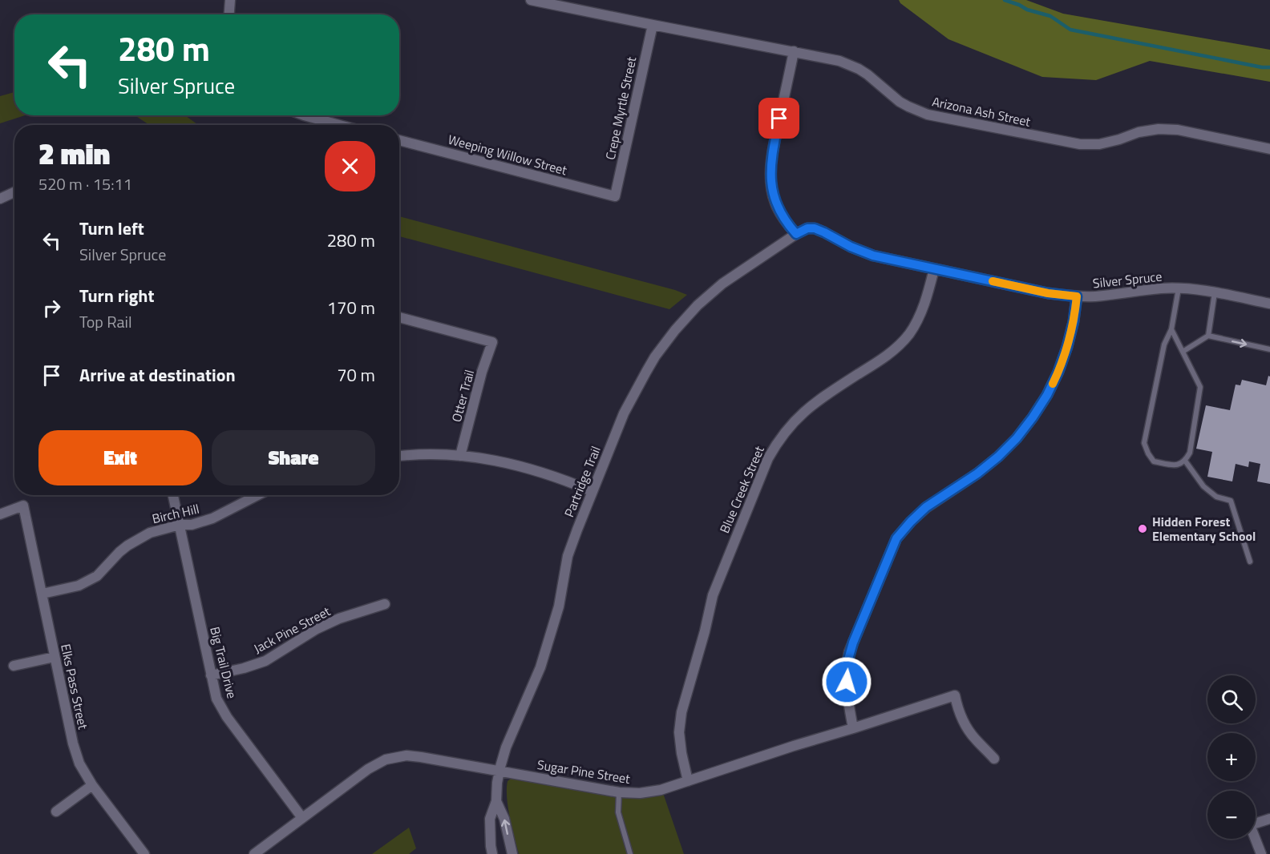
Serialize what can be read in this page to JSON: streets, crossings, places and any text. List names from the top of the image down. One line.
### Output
{"streets":{"street":["Crepe Myrtle Street","Arizona Ash Street","Weeping Willow Street","Silver Spruce","Otter Trail","Partridge Trail","Blue Creek Street","Birch Hill","Jack Pine Street","Big Trail Drive","Elks Pass Street","Sugar Pine Street"]},"crossings":[["Crepe Myrtle Street","Arizona Ash Street"],["Crepe Myrtle Street","Weeping Willow Street"],["Silver Spruce","Partridge Trail"],["Silver Spruce","Blue Creek Street"],["Partridge Trail","Sugar Pine Street"],["Blue Creek Street","Sugar Pine Street"],["Birch Hill","Big Trail Drive"],["Birch Hill","Elks Pass Street"],["Jack Pine Street","Big Trail Drive"],["Big Trail Drive","Sugar Pine Street"]],"places":["Hidden Forest Elementary School"],"page":{"turn":["280 m","Silver Spruce"],"heading":["2 min","520 m · 15:11"],"list":[{"name":"Turn left","note":"Silver Spruce","value":"280 m"},{"name":"Turn right","note":"Top Rail","value":"170 m"},{"name":"Arrive at destination","value":"70 m"}],"buttons":["Exit","Share"],"map_buttons":["+","−"]}}
